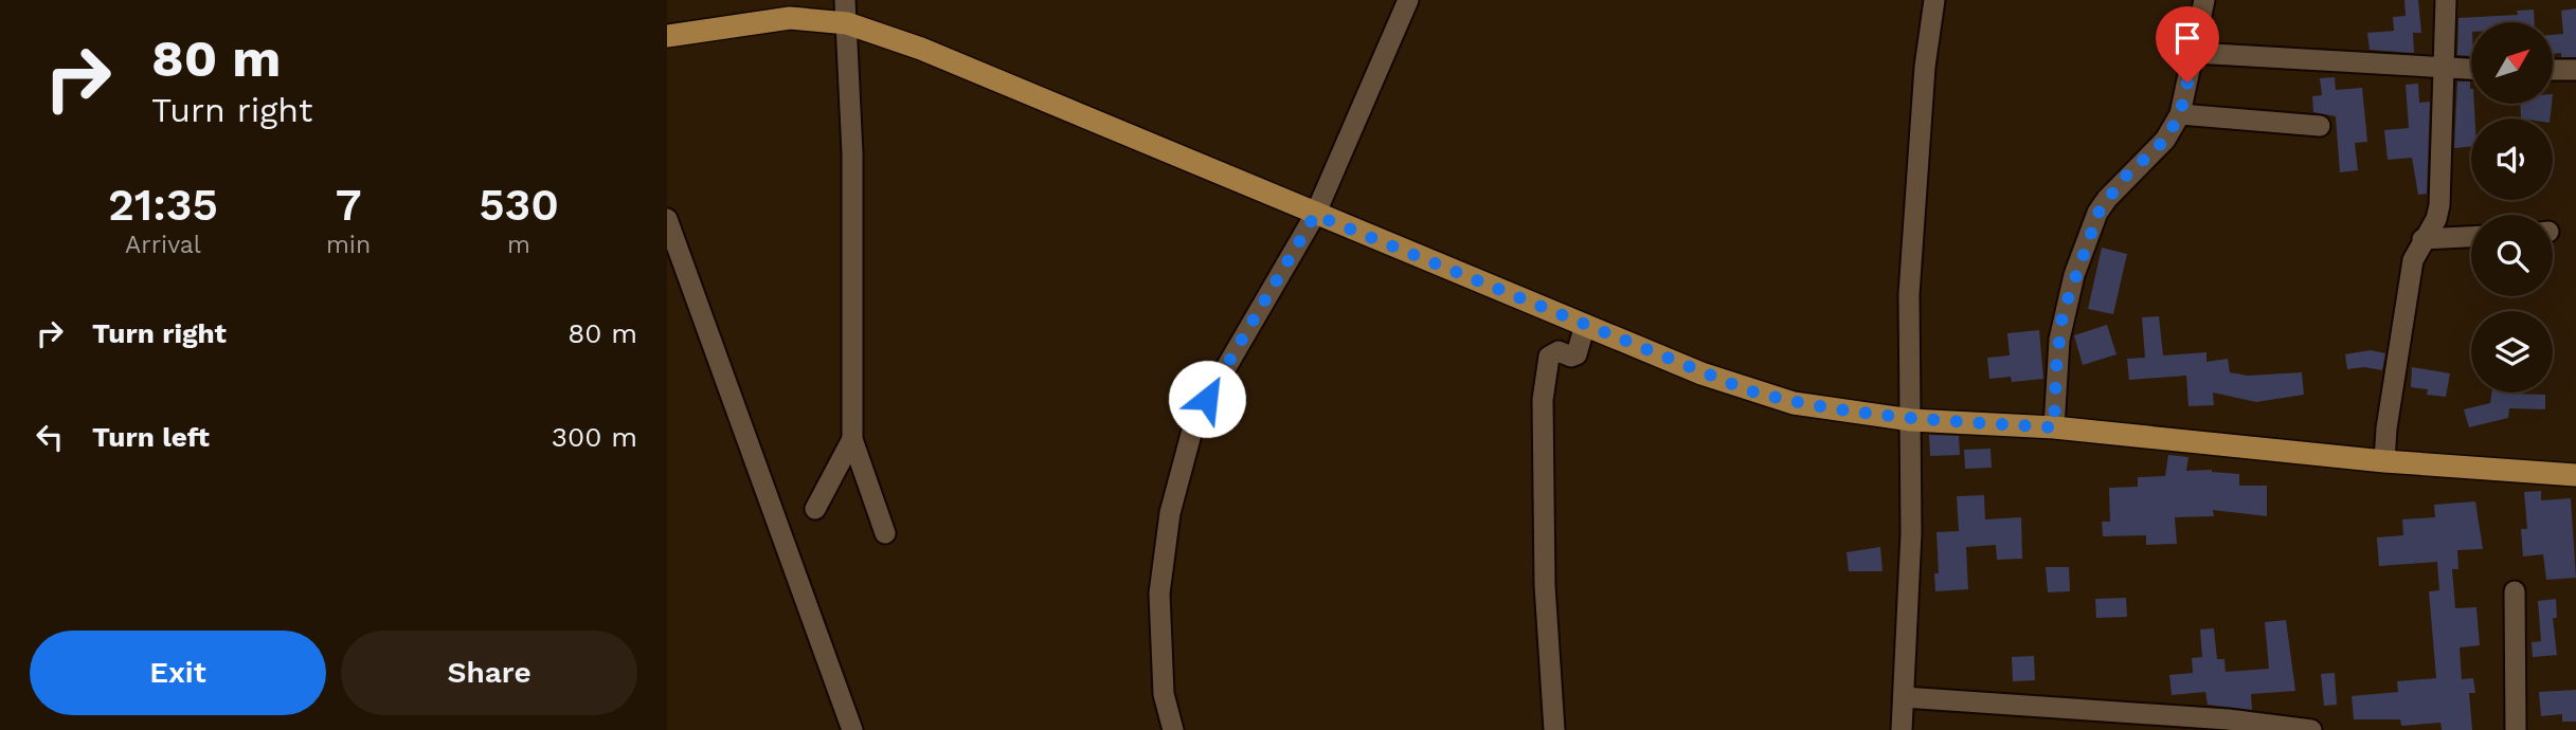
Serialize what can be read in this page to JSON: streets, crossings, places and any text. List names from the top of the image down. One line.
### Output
{"north":"top right","page":{"turn":["80 m","Turn right"],"eta":["21:35","Arrival","7","min","530","m"],"list":[{"name":"Turn right","value":"80 m"},{"name":"Turn left","value":"300 m"}],"buttons":["Exit","Share"]}}
